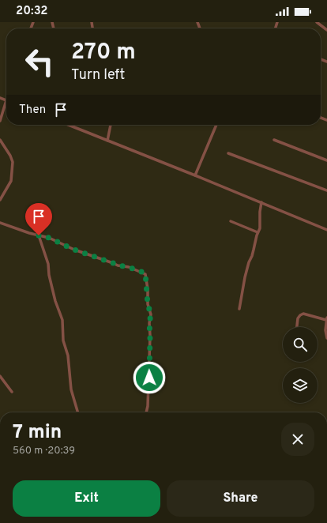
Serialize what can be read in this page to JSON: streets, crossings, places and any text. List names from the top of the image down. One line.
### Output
{"page":{"status":"20:32","turn":["270 m","Turn left"],"then":"Then","heading":["7 min","560 m · 20:39"],"buttons":["Exit","Share"]}}
